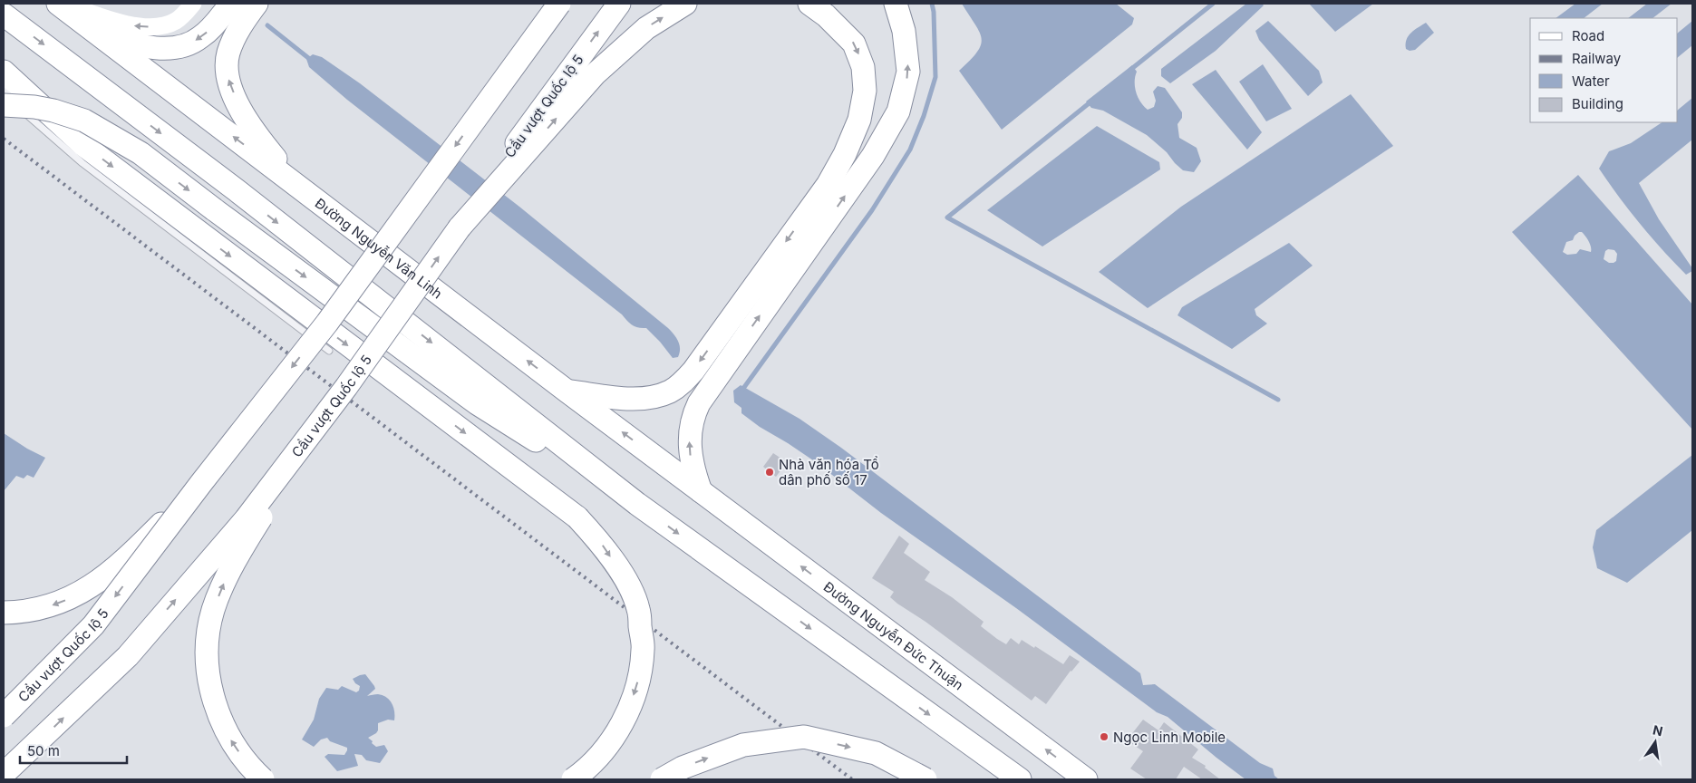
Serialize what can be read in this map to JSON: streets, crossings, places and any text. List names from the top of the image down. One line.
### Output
{"streets":{"highway":["Cầu vượt Quốc lộ 5","Đường Nguyễn Văn Linh","Đường Nguyễn Đức Thuận"]},"crossings":[["Đường Nguyễn Văn Linh","Đường Nguyễn Đức Thuận"]],"places":["Nhà văn hóa Tổ dân phố số 17","Ngọc Linh Mobile"],"legend":["Road","Railway","Water","Building"],"scale_bar":"50 m","north":"top"}
